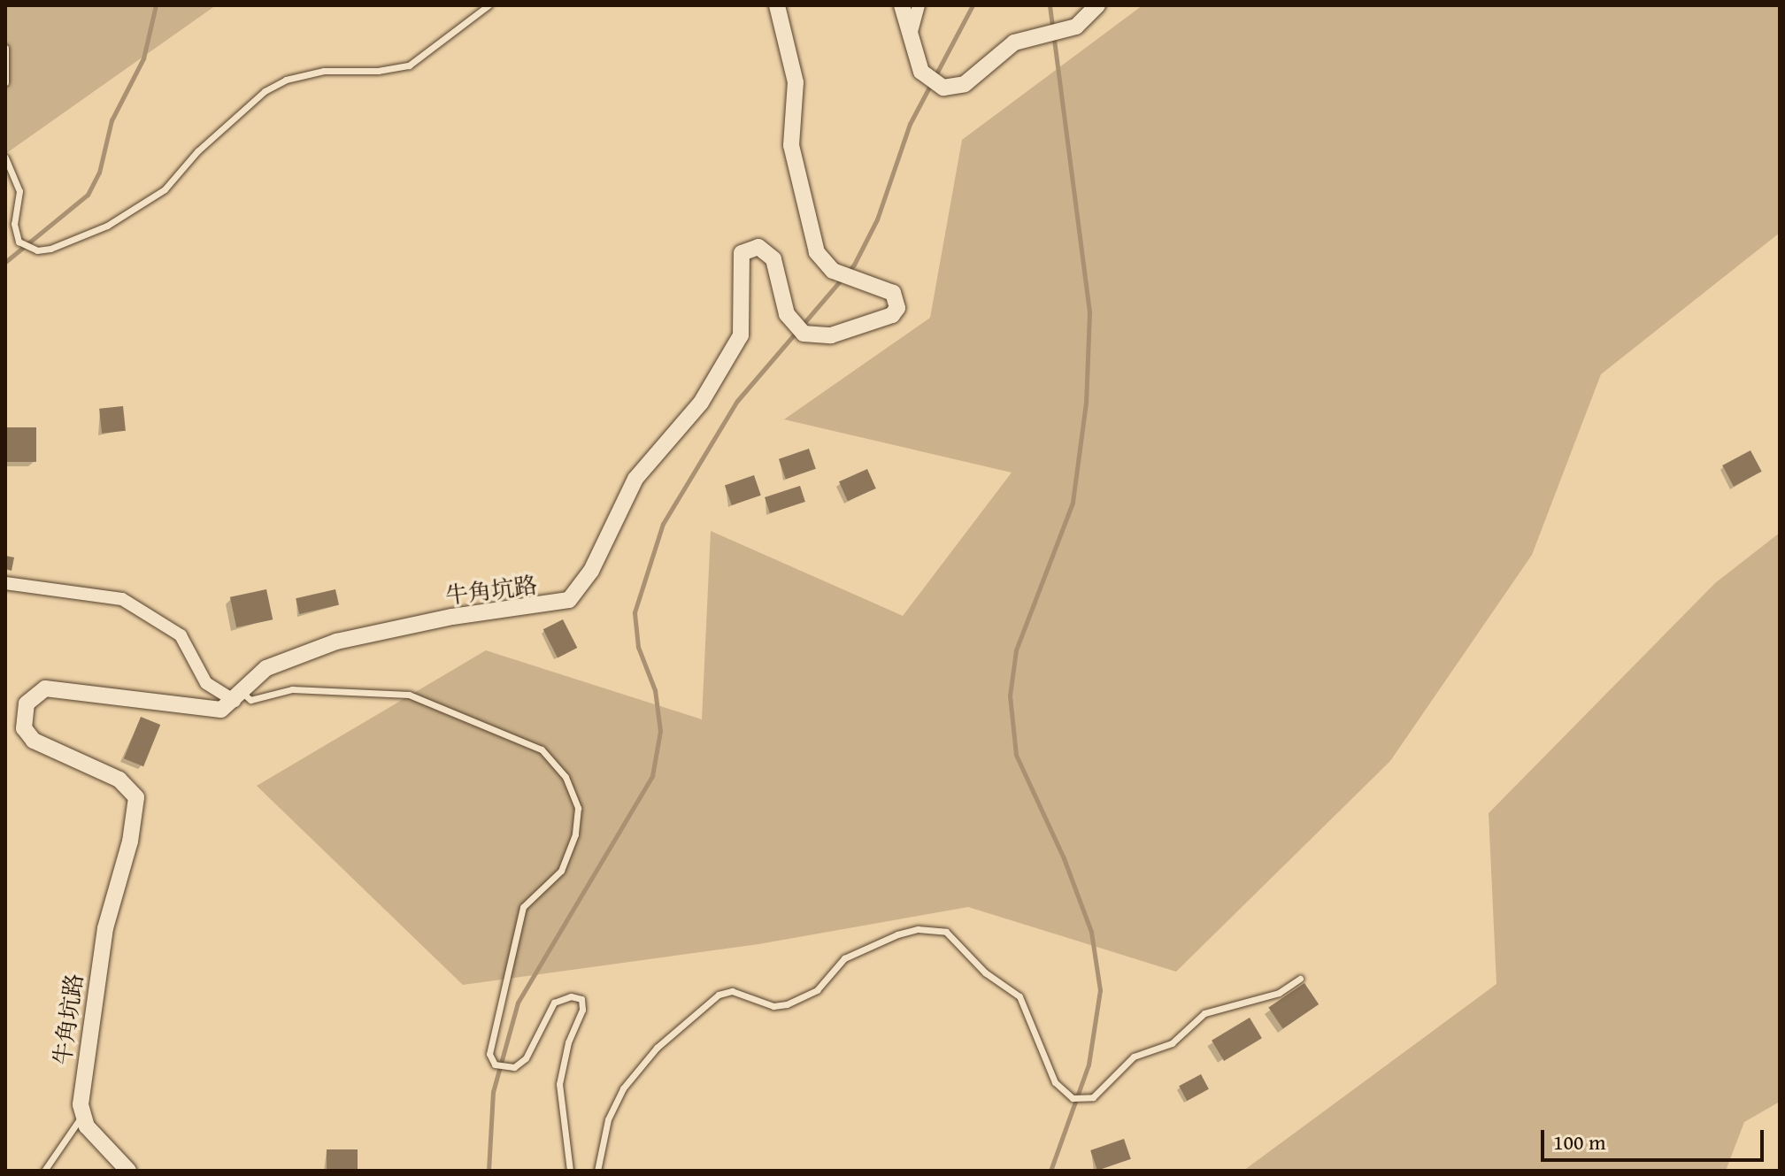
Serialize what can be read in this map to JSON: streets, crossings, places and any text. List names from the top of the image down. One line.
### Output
{"streets":{"street":["牛角坑路"]},"scale_bar":"100 m"}
